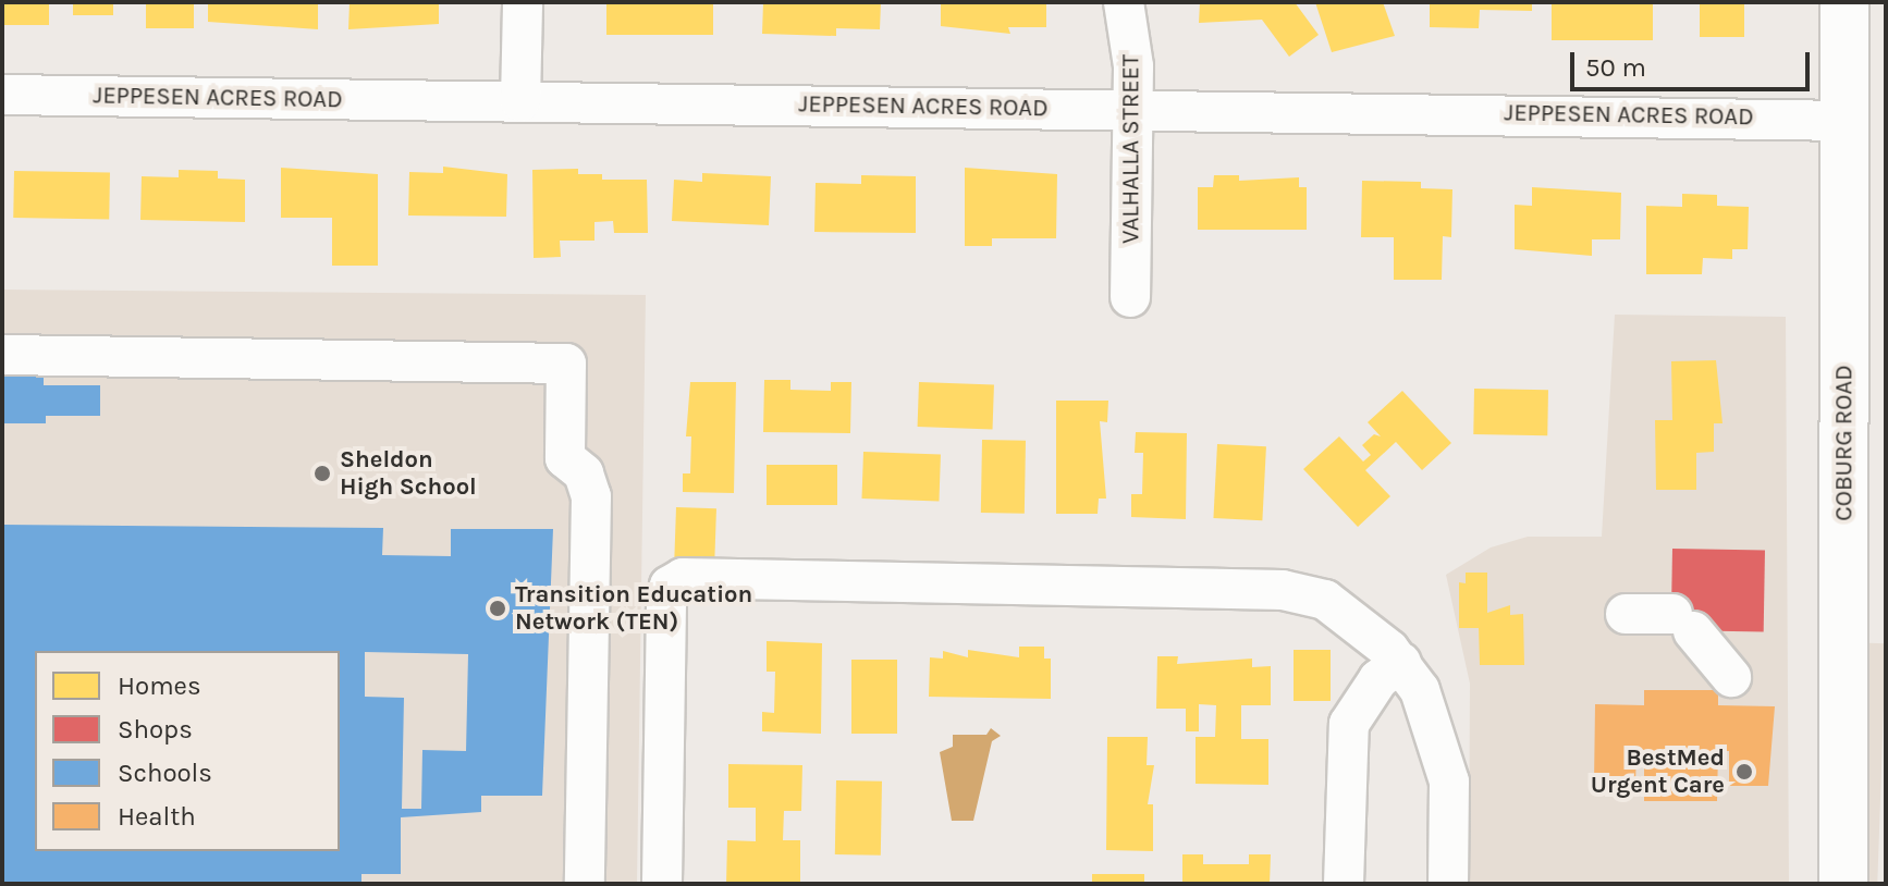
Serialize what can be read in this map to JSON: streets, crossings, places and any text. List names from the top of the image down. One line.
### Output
{"streets":{"main road":["COBURG ROAD"],"street":["JEPPESEN ACRES ROAD","VALHALLA STREET"]},"crossings":[["JEPPESEN ACRES ROAD","VALHALLA STREET"],["JEPPESEN ACRES ROAD","COBURG ROAD"]],"places":["Sheldon High School","Transition Education Network (TEN)","BestMed Urgent Care"],"legend":["Homes","Shops","Schools","Health"],"scale_bar":"50 m"}
